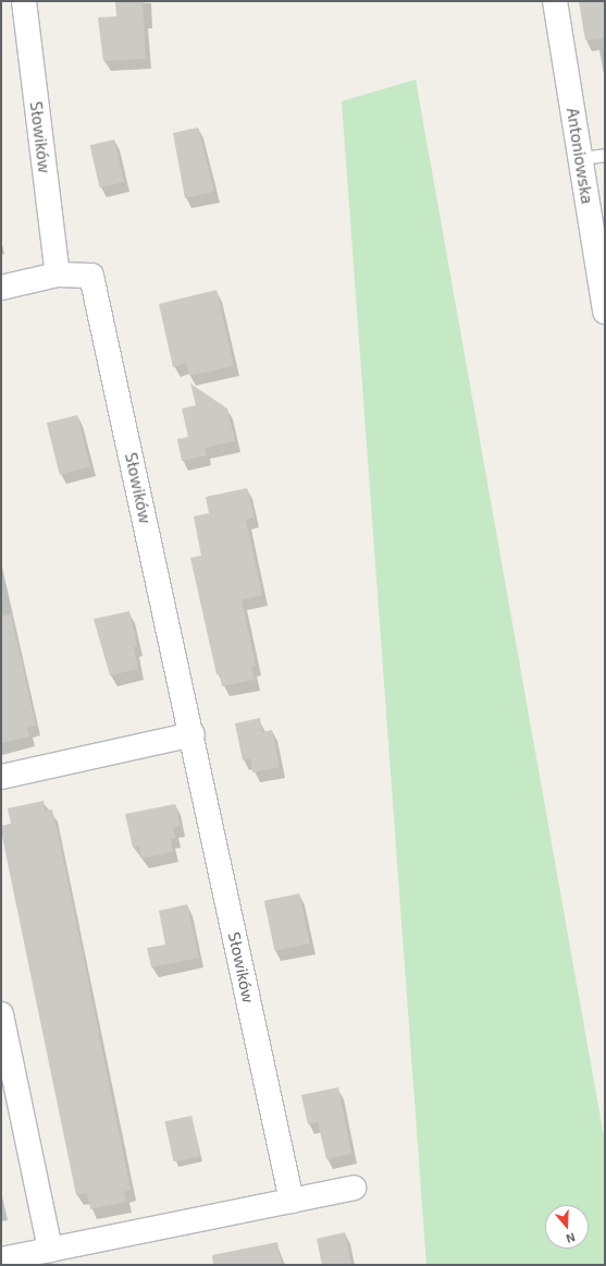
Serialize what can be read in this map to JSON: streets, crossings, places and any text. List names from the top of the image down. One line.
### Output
{"streets":{"street":["Słowików","Antoniowska"]},"north":"bottom"}
